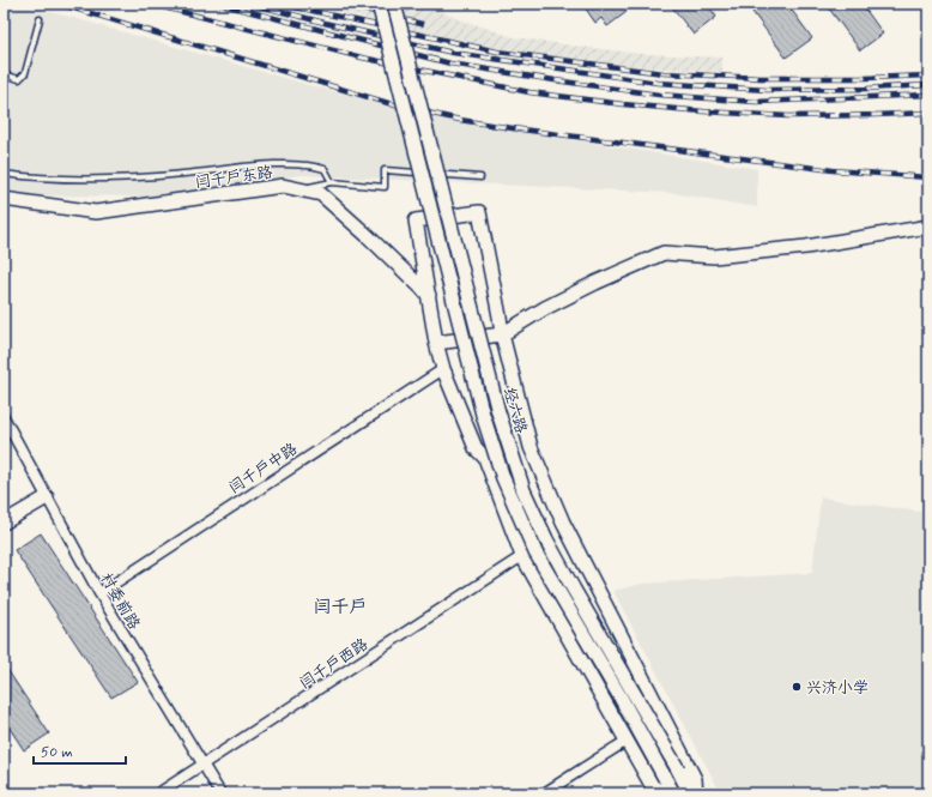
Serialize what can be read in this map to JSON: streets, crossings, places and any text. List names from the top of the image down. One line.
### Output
{"streets":{"main road":["闫千户东路","经六路"],"street":["闫千户中路","村委前路","闫千户西路"]},"crossings":[["闫千户中路","村委前路"],["村委前路","闫千户西路"]],"districts":["闫千户"],"places":["兴济小学"],"scale_bar":"50 m"}
